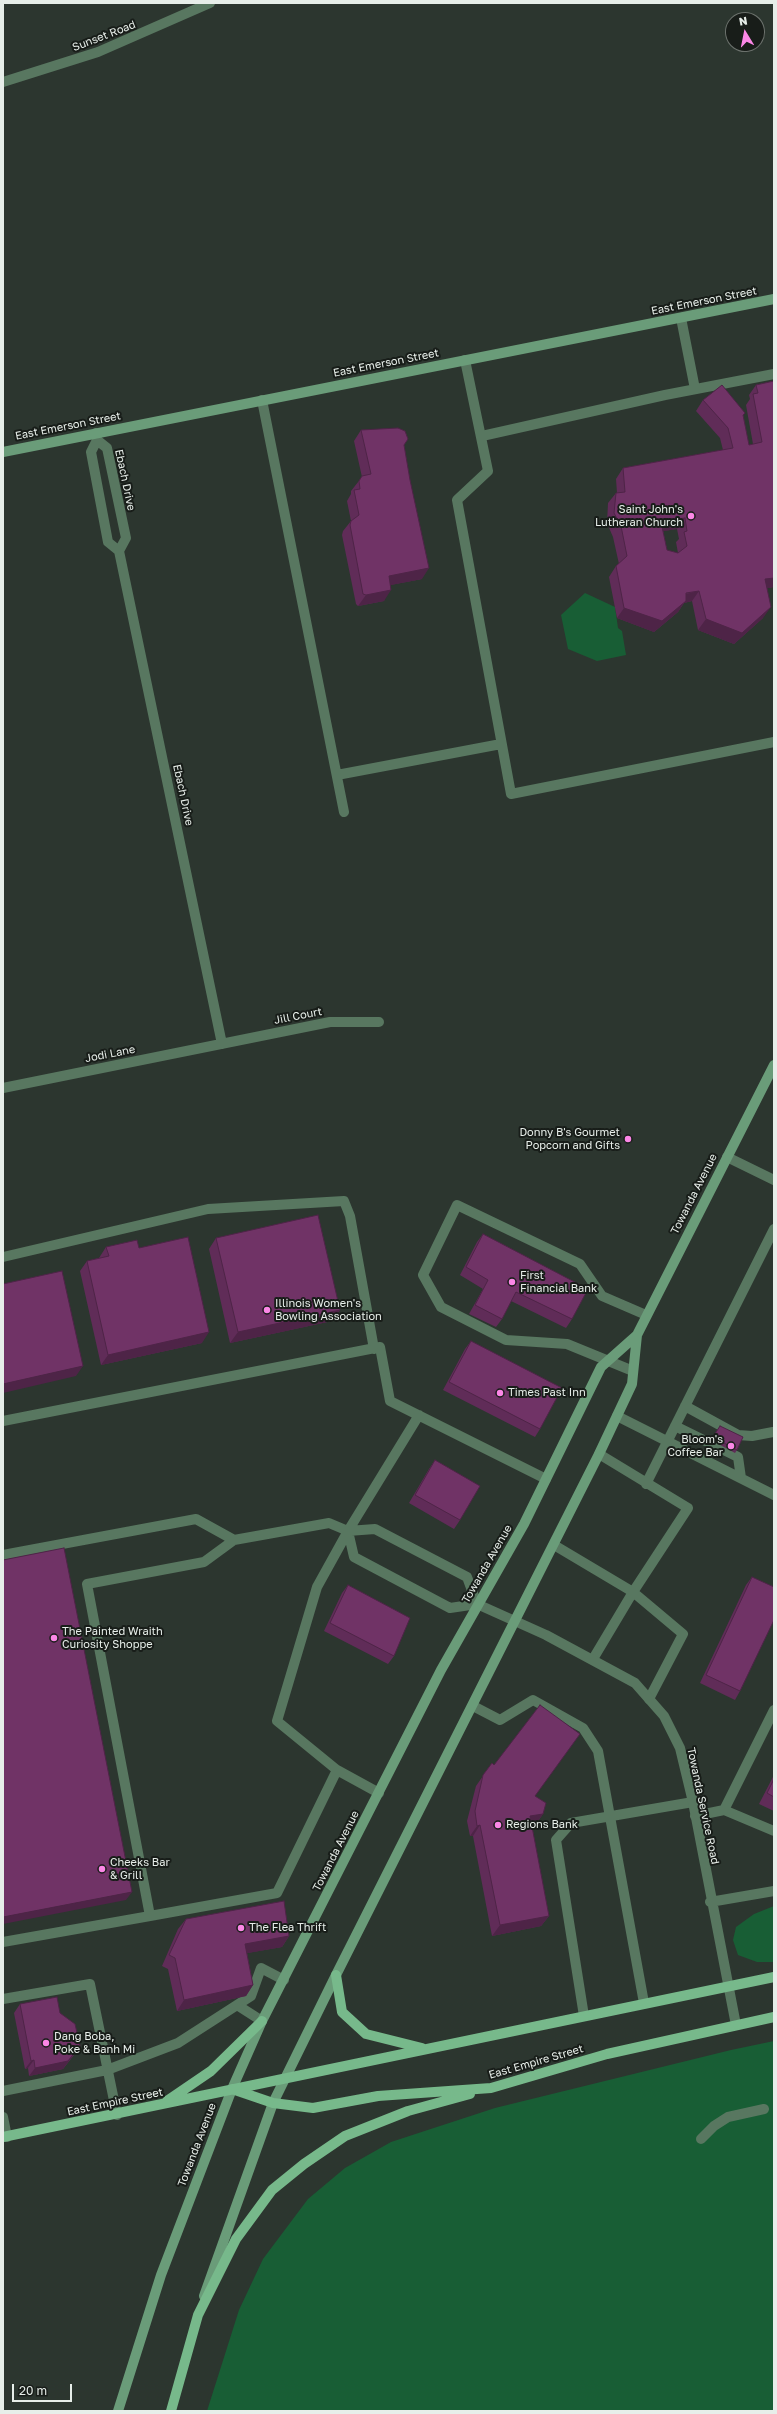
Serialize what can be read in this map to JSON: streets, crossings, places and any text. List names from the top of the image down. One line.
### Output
{"streets":{"main road":["East Emerson Street","Towanda Avenue","East Empire Street"],"street":["Sunset Road","Ebach Drive","Jill Court","Jodi Lane","Towanda Service Road"]},"crossings":[["East Emerson Street","Ebach Drive"],["Ebach Drive","Jill Court"],["Ebach Drive","Jodi Lane"],["Jill Court","Jodi Lane"],["Towanda Avenue","Towanda Service Road"],["Towanda Avenue","East Empire Street"],["Towanda Service Road","East Empire Street"]],"places":["Saint John's Lutheran Church","Donny B's Gourmet Popcorn and Gifts","First Financial Bank","Illinois Women's Bowling Association","Times Past Inn","Bloom's Coffee Bar","The Painted Wraith Curiosity Shoppe","Regions Bank","Cheeks Bar & Grill","The Flea Thrift","Dang Boba, Poke & Banh Mi"],"scale_bar":"20 m","north":"top"}
